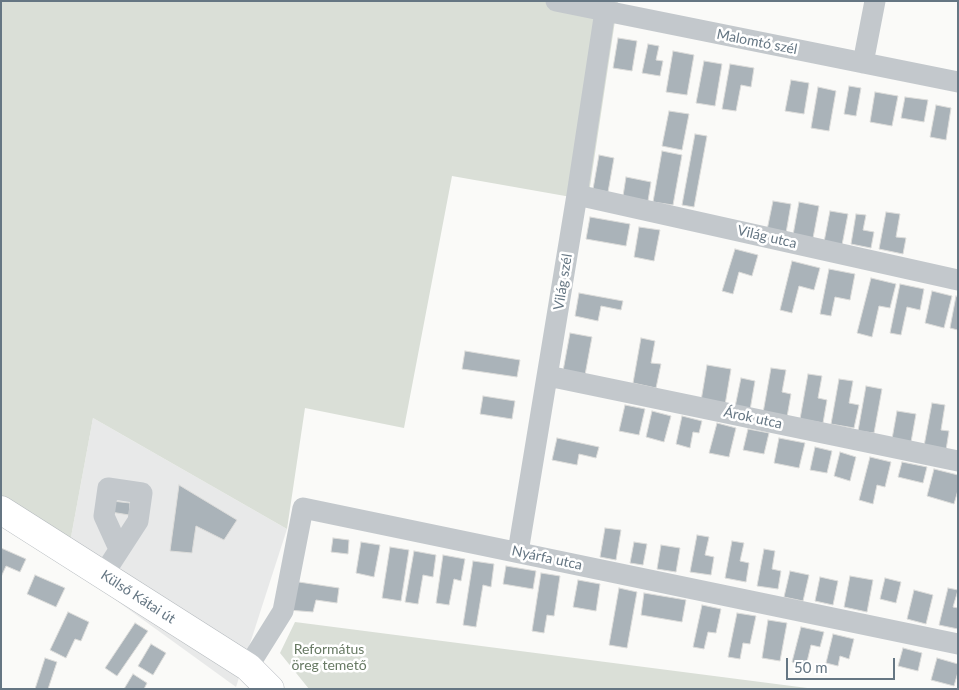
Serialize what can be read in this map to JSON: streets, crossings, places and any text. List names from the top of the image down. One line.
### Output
{"streets":{"main road":["Külső Kátai út"],"street":["Malomtó szél","Világ utca","Világ szél","Árok utca","Nyárfa utca"]},"crossings":[["Malomtó szél","Világ szél"],["Világ utca","Világ szél"],["Világ szél","Árok utca"],["Világ szél","Nyárfa utca"],["Nyárfa utca","Külső Kátai út"]],"parks":["Református öreg temető"],"scale_bar":"50 m"}
